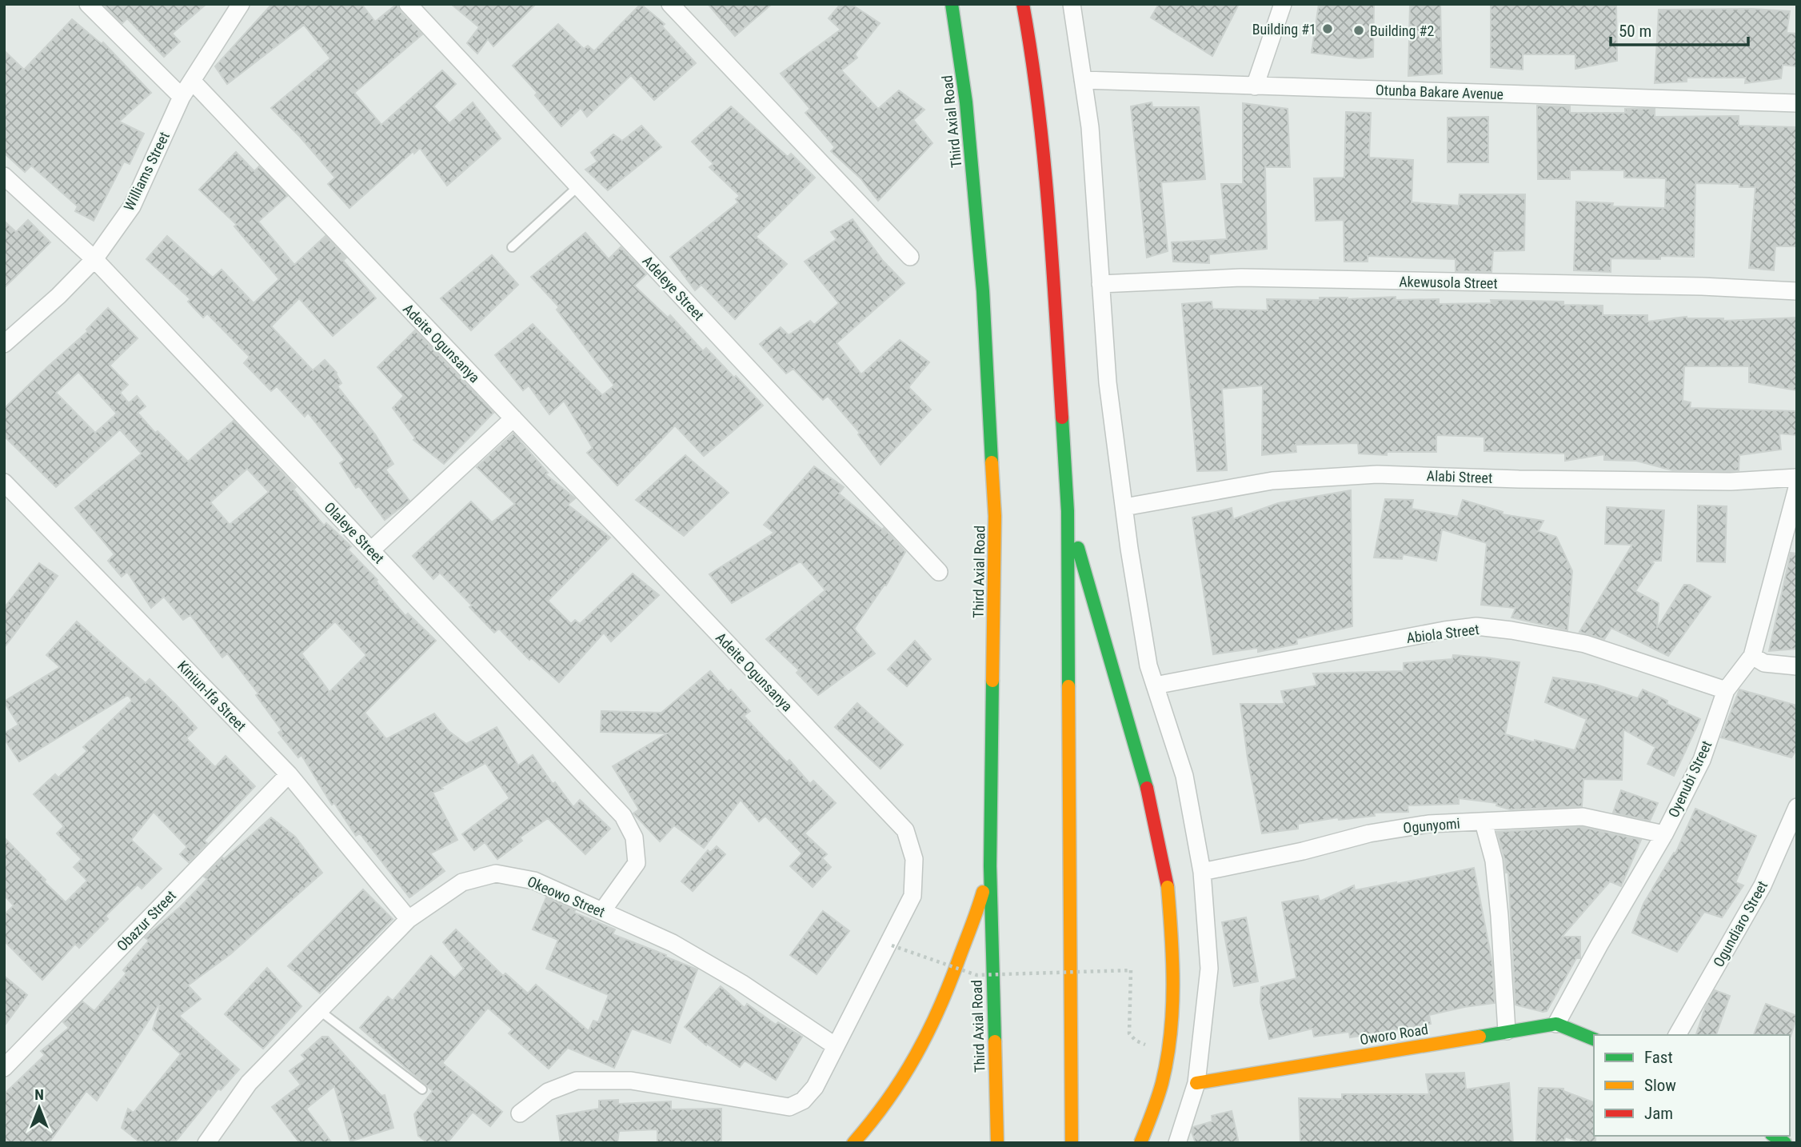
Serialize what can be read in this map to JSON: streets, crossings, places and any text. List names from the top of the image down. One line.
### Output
{"streets":{"main road":["Third Axial Road","Oworo Road"],"street":["Otunba Bakare Avenue","Williams Street","Akewusola Street","Adeleye Street","Adeite Ogunsanya","Alabi Street","Olaleye Street","Abiola Street","Kiniun-Ifa Street","Oyenubi Street","Ogunyomi","Okeowo Street","Obazur Street","Ogundiaro Street"]},"crossings":[["Williams Street","Adeite Ogunsanya"],["Williams Street","Olaleye Street"],["Adeite Ogunsanya","Okeowo Street"],["Olaleye Street","Okeowo Street"],["Abiola Street","Oyenubi Street"],["Kiniun-Ifa Street","Okeowo Street"],["Kiniun-Ifa Street","Obazur Street"],["Oyenubi Street","Ogunyomi"],["Oyenubi Street","Oworo Road"]],"places":["Building #1","Building #2"],"legend":["Fast","Slow","Jam"],"scale_bar":"50 m","north":"top"}
